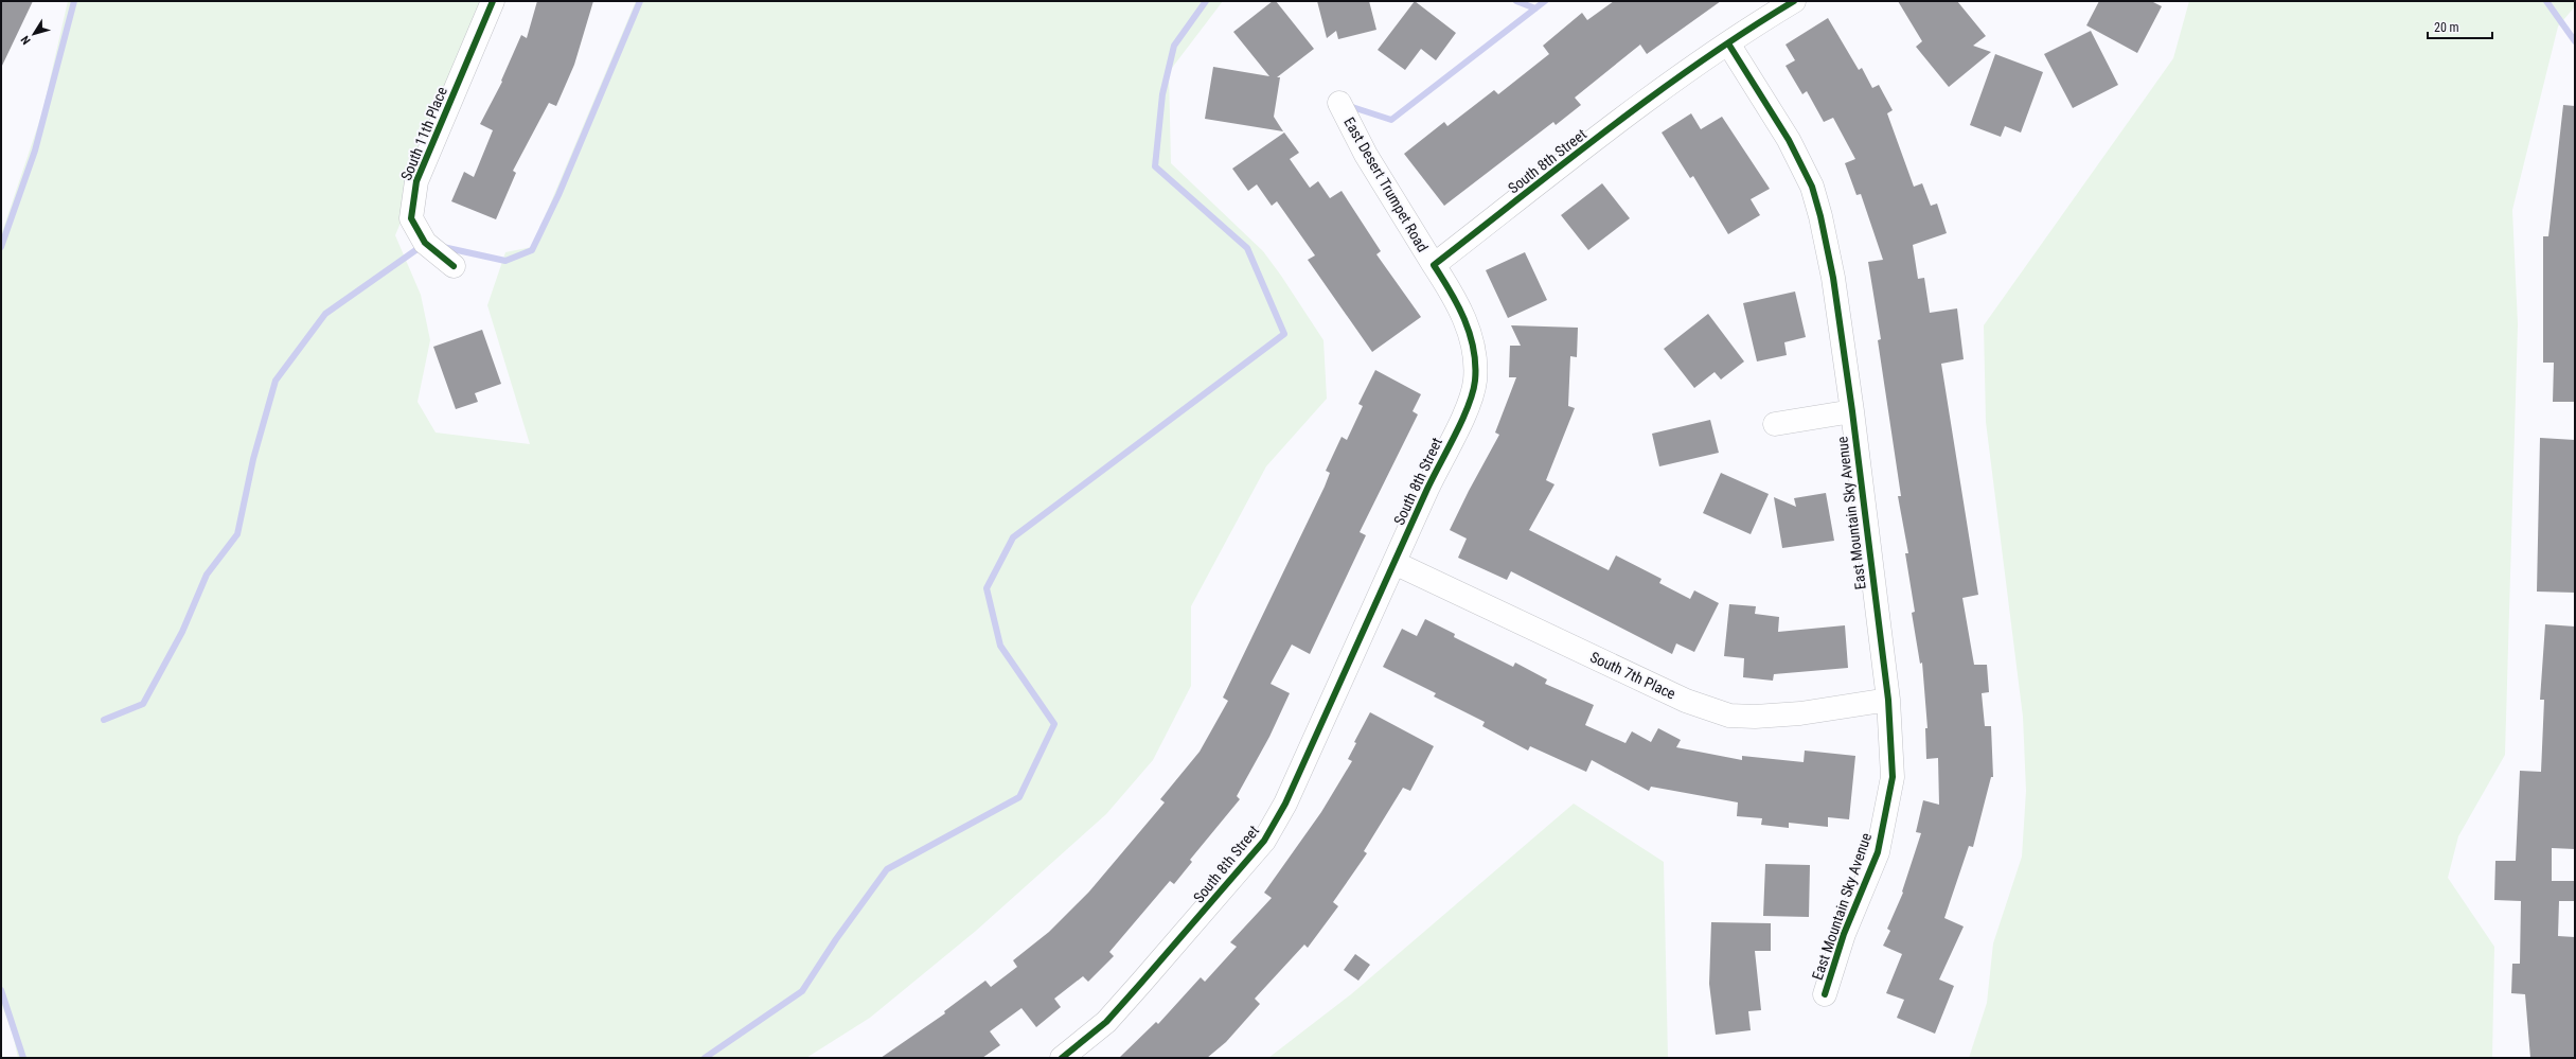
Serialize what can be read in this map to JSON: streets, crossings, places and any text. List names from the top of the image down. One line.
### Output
{"streets":{"street":["South 11th Place","South 8th Street","East Desert Trumpet Road","East Mountain Sky Avenue","South 7th Place"]},"crossings":[["South 8th Street","East Desert Trumpet Road"],["South 8th Street","East Mountain Sky Avenue"],["South 8th Street","South 7th Place"],["East Mountain Sky Avenue","South 7th Place"]],"scale_bar":"20 m","north":"bottom left"}
